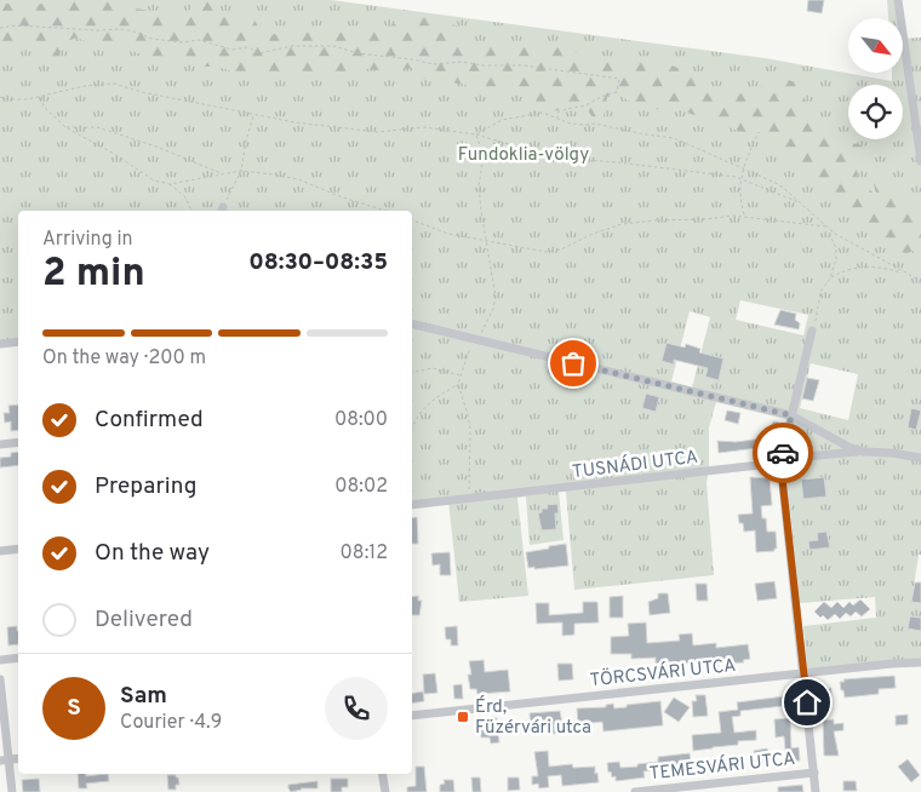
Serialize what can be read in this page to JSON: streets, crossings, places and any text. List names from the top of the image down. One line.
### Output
{"streets":{"street":["TUSNÁDI UTCA","TÖRCSVÁRI UTCA","TEMESVÁRI UTCA"]},"parks":["Fundoklia-völgy"],"places":{"transit":["Érd, Füzérvári utca"]},"north":"bottom right","page":{"heading":["2 min","Arriving in","08:30–08:35"],"panel":["Sam","Courier · 4.9"],"bar":"On the way · 200 m","list":[["Confirmed","08:00"],["Preparing","08:02"],["On the way","08:12"],"Delivered"],"round":"S"}}
